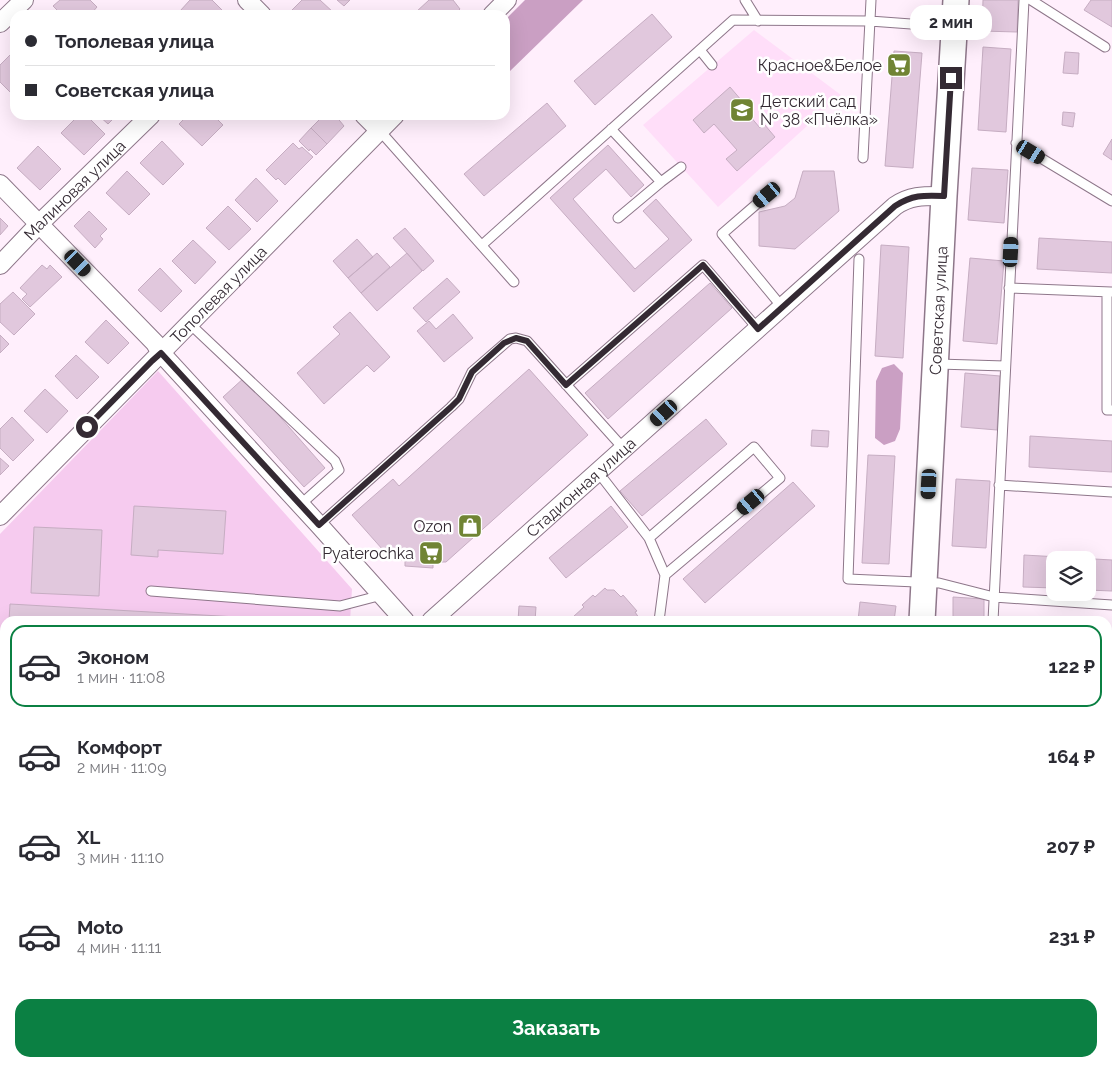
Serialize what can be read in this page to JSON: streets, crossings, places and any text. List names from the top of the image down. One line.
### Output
{"streets":{"street":["Малиновая улица","Тополевая улица","Советская улица","Стадионная улица"]},"crossings":[["Советская улица","Стадионная улица"]],"places":{"supermarket":["Красное&Белое","Pyaterochka"],"school or university":["Детский сад № 38 «Пчёлка»"],"shop":["Ozon"]},"page":{"bubble":"2 мин","banner":["Тополевая улица","Советская улица"],"list":[{"name":"Эконом","note":"1 мин · 11:08","value":"122 ₽"},{"name":"Комфорт","note":"2 мин · 11:09","value":"164 ₽"},{"name":"XL","note":"3 мин · 11:10","value":"207 ₽"},{"name":"Moto","note":"4 мин · 11:11","value":"231 ₽"}],"buttons":"Заказать"}}
